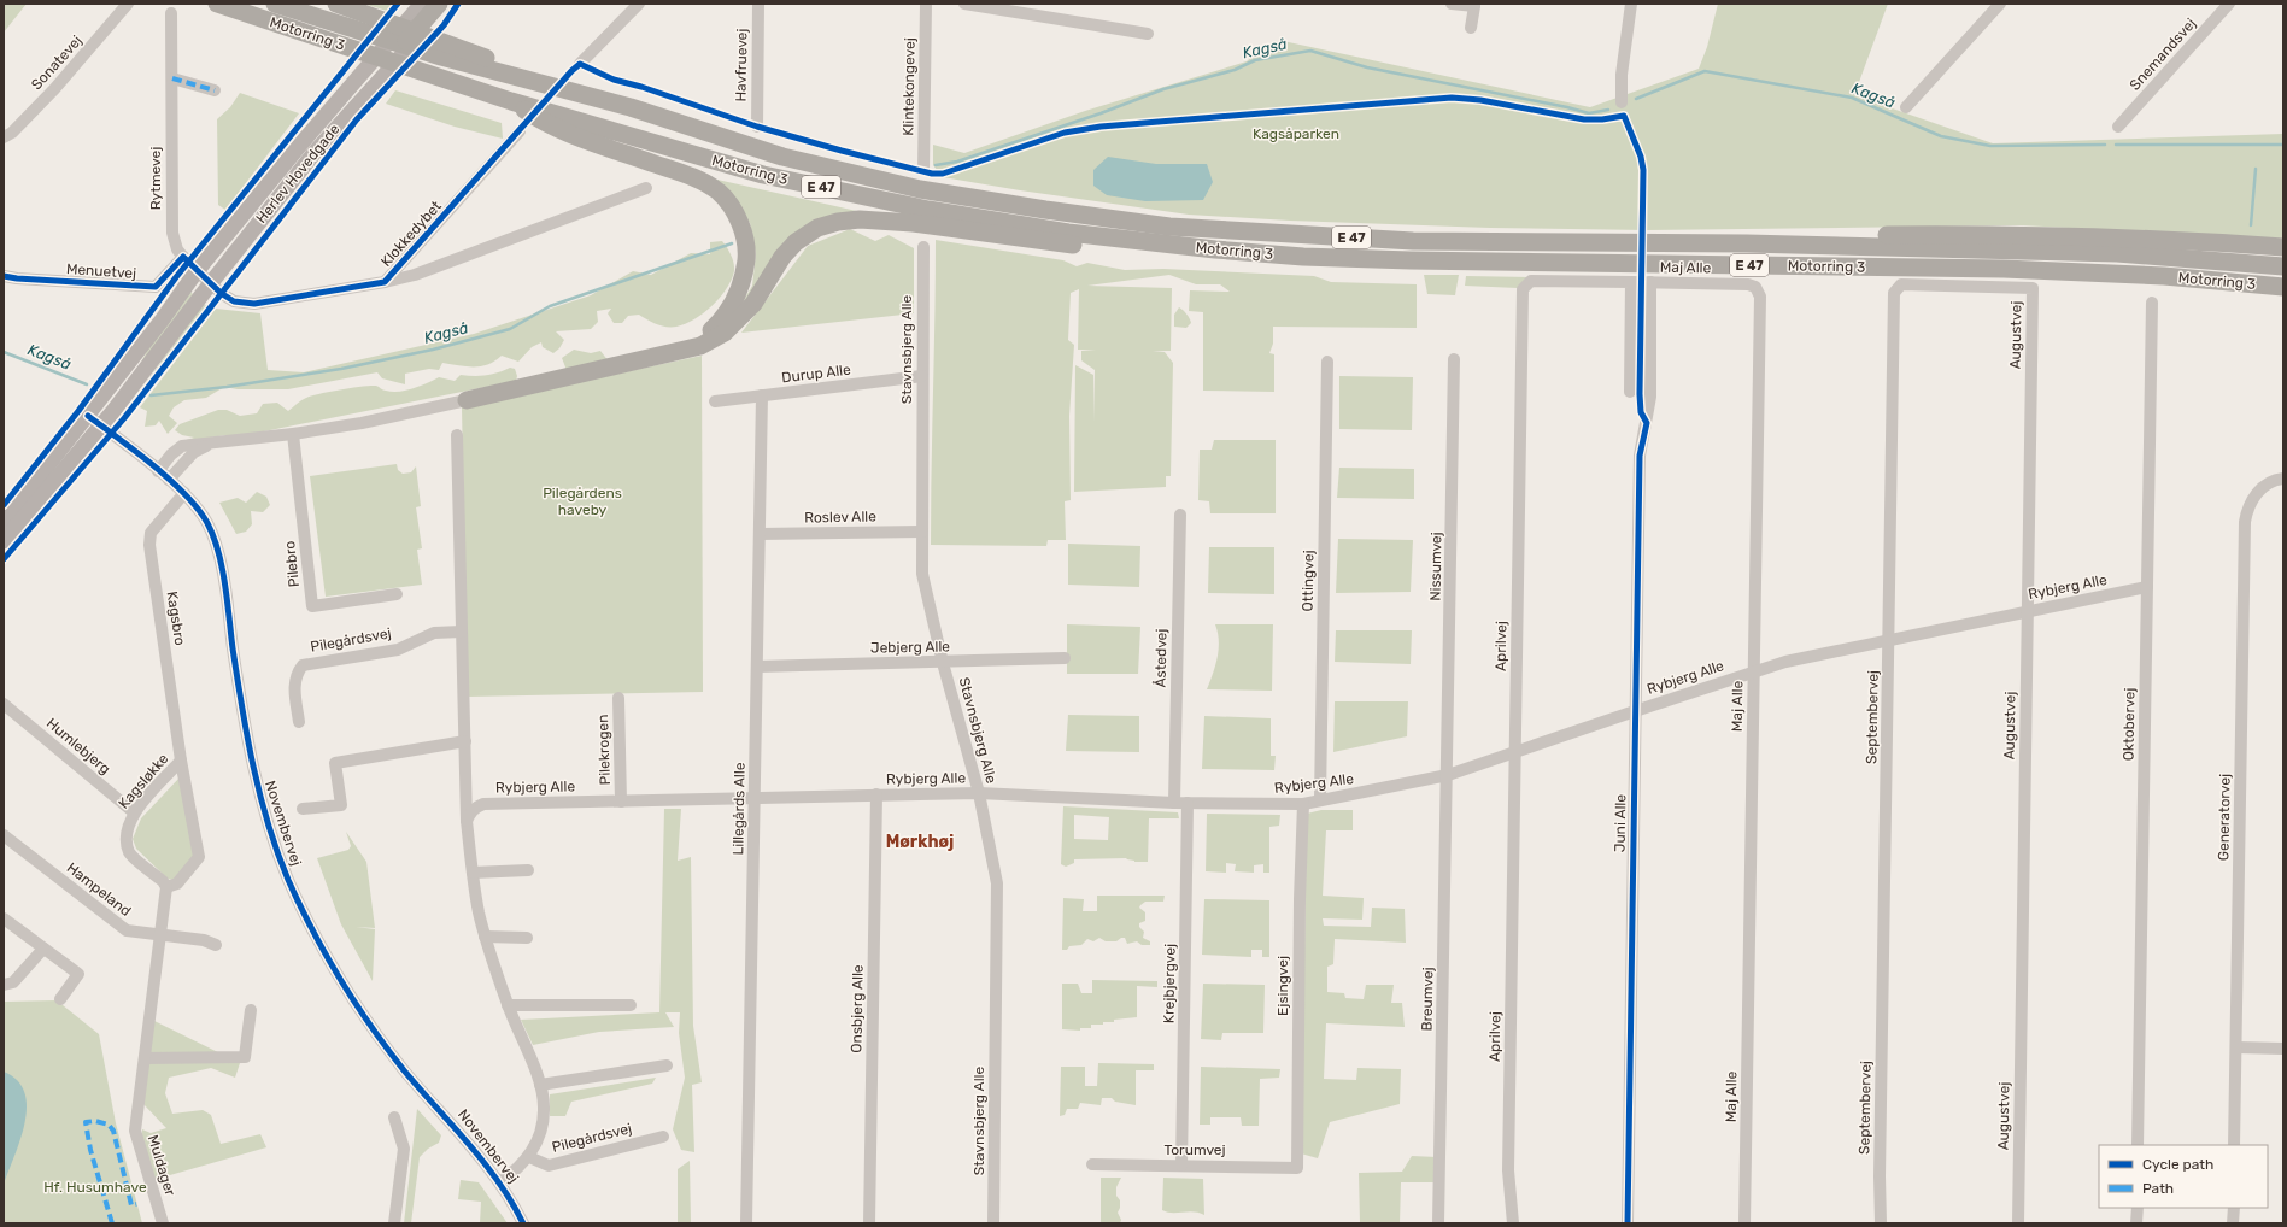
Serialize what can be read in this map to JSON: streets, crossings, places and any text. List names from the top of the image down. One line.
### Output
{"streets":{"highway":["Motorring 3","E 47"],"main road":["Herlev Hovedgade"],"street":["Snemandsvej","Sonatevej","Havfruevej","Klintekongevej","Rytmevej","Klokkedybet","Maj Alle","Menuetvej","Augustvej","Stavnsbjerg Alle","Durup Alle","Roslev Alle","Pilebro","Nissumvej","Ottingvej","Rybjerg Alle","Kagsbro","Pilegårdsvej","Aprilvej","Jebjerg Alle","Åstedvej","Septembervej","Oktobervej","Humlebjerg","Pilekrogen","Kagsløkke","Lillegårds Alle","Generatorvej","Novembervej","Juni Alle","Hampeland","Krejbjergvej","Ejsingvej","Breumvej","Onsbjerg Alle","Torumvej","Muldager"]},"crossings":[["Herlev Hovedgade","Rytmevej"],["Herlev Hovedgade","Klokkedybet"],["Herlev Hovedgade","Novembervej"],["Rytmevej","Menuetvej"],["Maj Alle","Rybjerg Alle"],["Maj Alle","Aprilvej"],["Maj Alle","Juni Alle"],["Augustvej","Rybjerg Alle"],["Augustvej","Septembervej"],["Stavnsbjerg Alle","Durup Alle"],["Stavnsbjerg Alle","Roslev Alle"],["Stavnsbjerg Alle","Rybjerg Alle"],["Stavnsbjerg Alle","Jebjerg Alle"],["Durup Alle","Lillegårds Alle"],["Roslev Alle","Lillegårds Alle"],["Nissumvej","Rybjerg Alle"],["Nissumvej","Breumvej"],["Ottingvej","Rybjerg Alle"],["Rybjerg Alle","Pilegårdsvej"],["Rybjerg Alle","Aprilvej"],["Rybjerg Alle","Åstedvej"],["Rybjerg Alle","Septembervej"],["Rybjerg Alle","Oktobervej"],["Rybjerg Alle","Pilekrogen"],["Rybjerg Alle","Lillegårds Alle"],["Rybjerg Alle","Juni Alle"],["Rybjerg Alle","Krejbjergvej"],["Rybjerg Alle","Ejsingvej"],["Rybjerg Alle","Breumvej"],["Rybjerg Alle","Onsbjerg Alle"],["Kagsbro","Kagsløkke"],["Kagsbro","Novembervej"],["Pilegårdsvej","Novembervej"],["Jebjerg Alle","Lillegårds Alle"],["Humlebjerg","Kagsløkke"],["Hampeland","Muldager"],["Krejbjergvej","Torumvej"],["Ejsingvej","Torumvej"]],"districts":["Mørkhøj"],"water":["Kagså"],"parks":["Kagsåparken","Pilegårdens haveby","Hf. Husumhave"],"legend":["Cycle path","Path"]}
